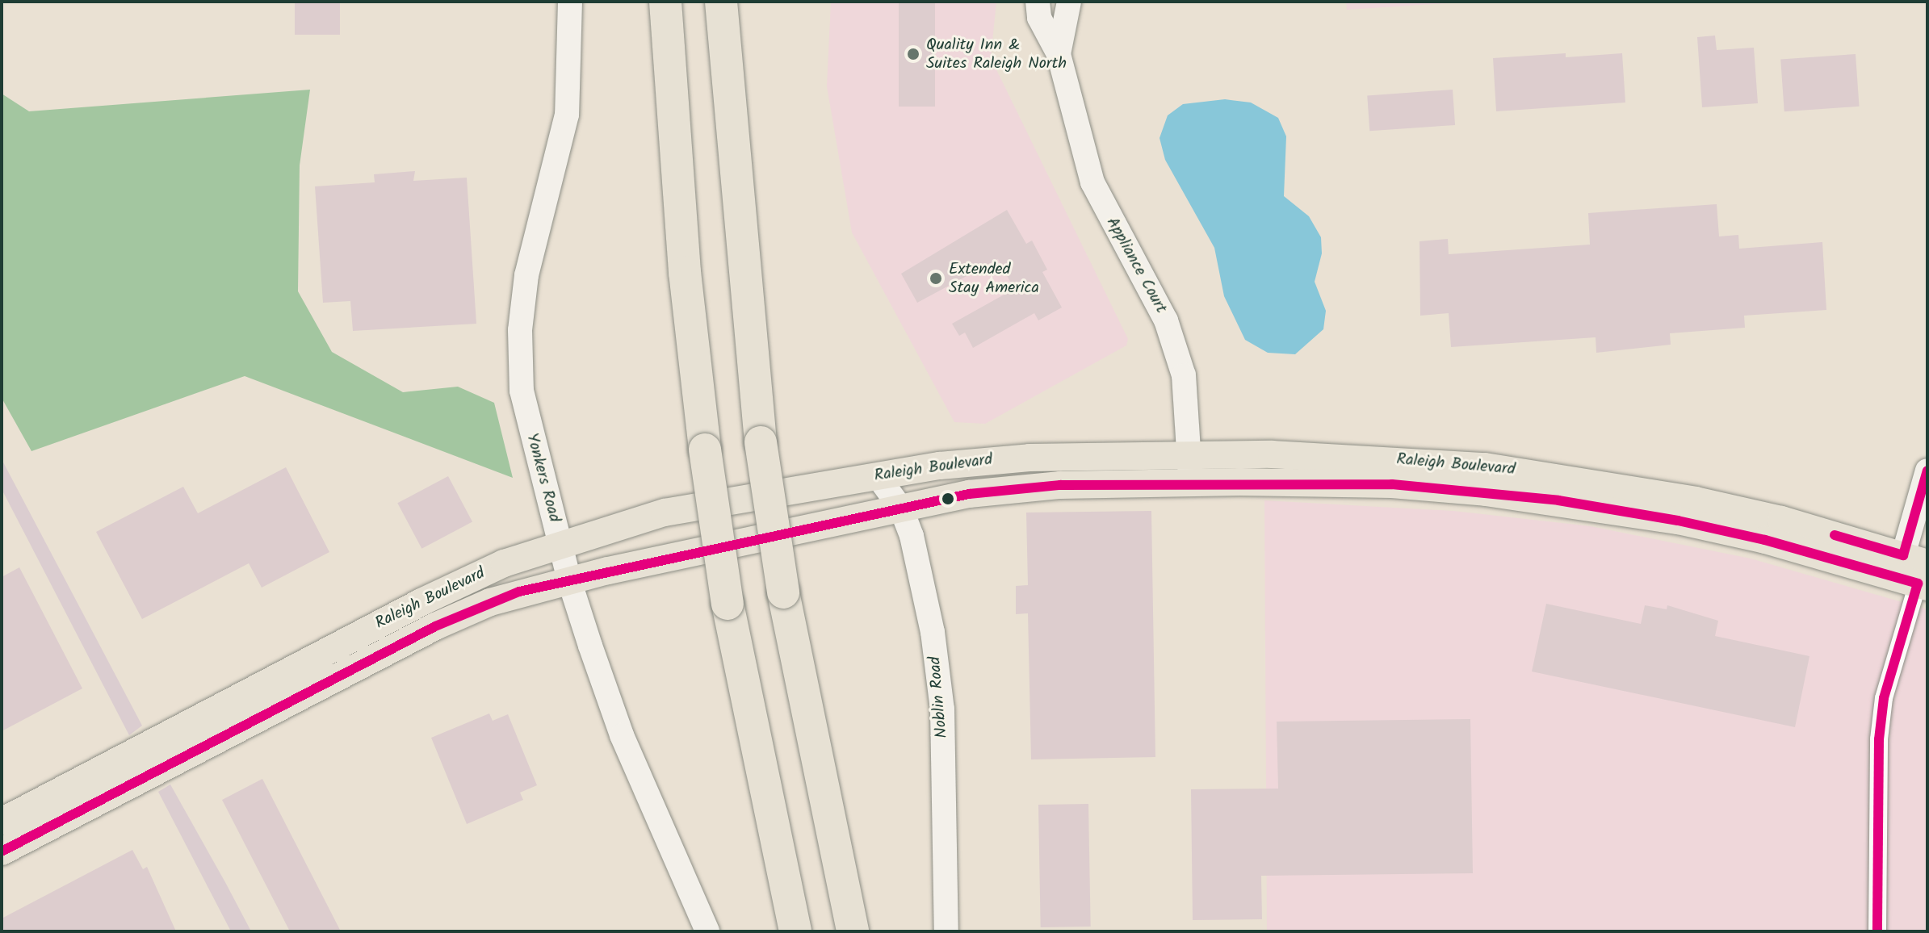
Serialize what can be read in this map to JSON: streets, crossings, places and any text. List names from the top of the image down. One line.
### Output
{"streets":{"main road":["Raleigh Boulevard"],"street":["Appliance Court","Yonkers Road","Noblin Road"]},"crossings":[["Appliance Court","Raleigh Boulevard"],["Raleigh Boulevard","Yonkers Road"],["Raleigh Boulevard","Noblin Road"]],"places":["Quality Inn & Suites Raleigh North","Extended Stay America"]}
